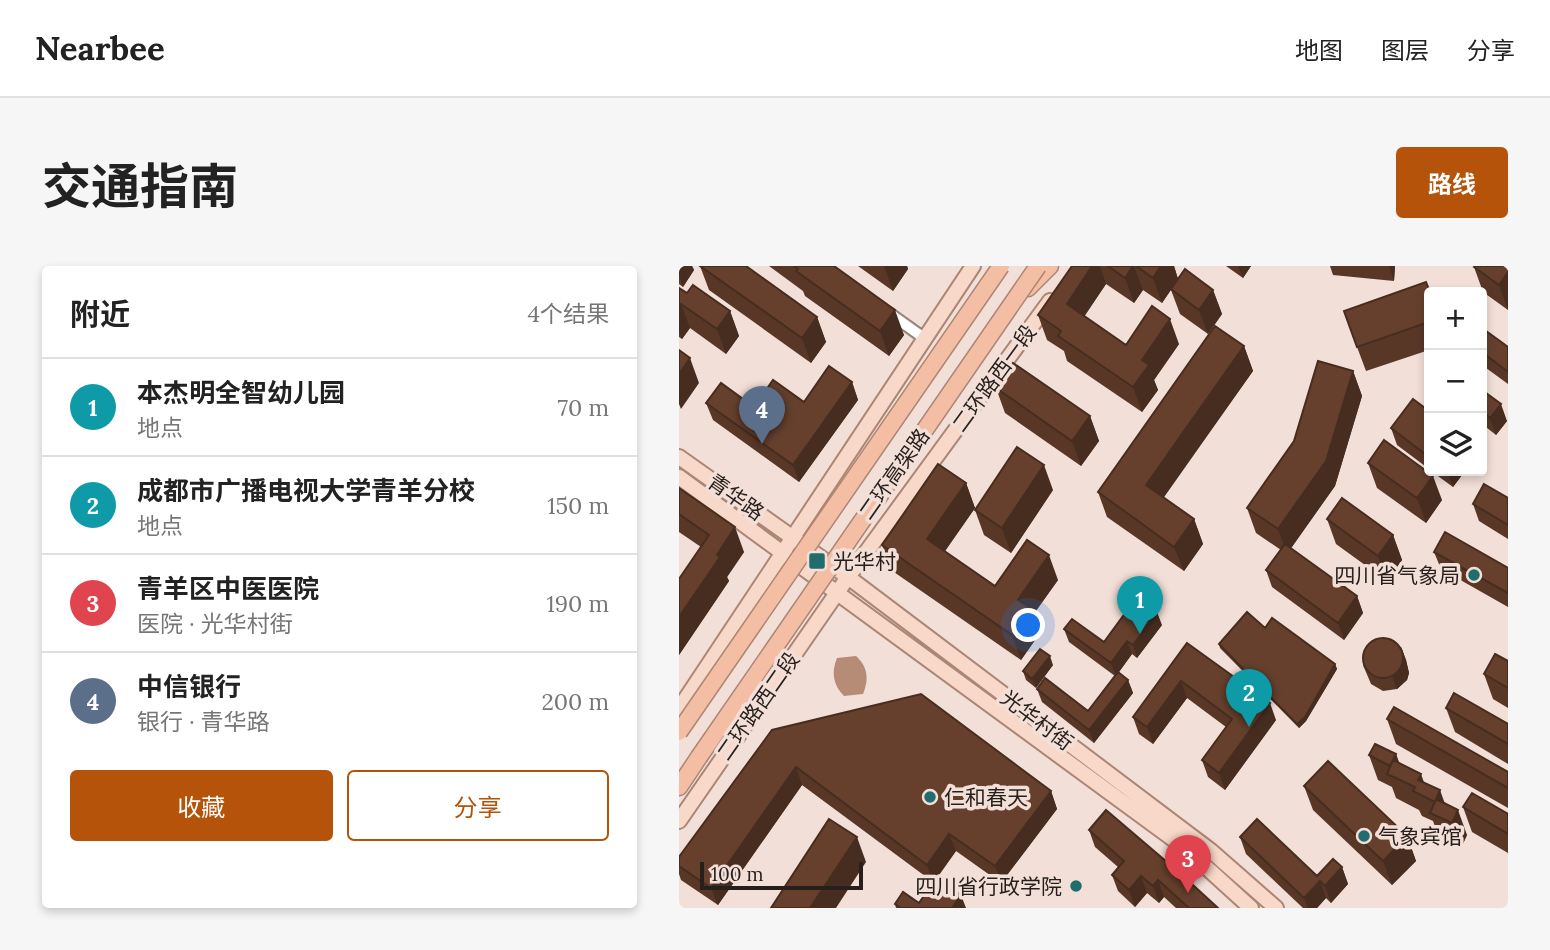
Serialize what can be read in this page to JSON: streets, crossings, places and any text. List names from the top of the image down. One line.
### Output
{"streets":{"highway":["二环高架路"],"main road":["二环路西一段","青华路","二环路西二段","光华村街"]},"crossings":[["二环路西一段","二环路西二段"],["二环路西一段","光华村街"],["青华路","光华村街"],["二环路西二段","光华村街"]],"places":{"transit":["光华村"],"other":["四川省气象局","仁和春天","气象宾馆","四川省行政学院"]},"scale_bar":"100 m","page":{"header":"Nearbee","nav":["地图","图层","分享"],"title":"交通指南","buttons":["路线",["收藏","分享"]],"heading":["附近","4个结果"],"map_buttons":["+","−"],"list":[{"mark":"1","name":"本杰明全智幼儿园","note":"地点","value":"70 m"},{"mark":"2","name":"成都市广播电视大学青羊分校","note":"地点","value":"150 m"},{"mark":"3","name":"青羊区中医医院","note":"医院 · 光华村街","value":"190 m"},{"mark":"4","name":"中信银行","note":"银行 · 青华路","value":"200 m"}],"pins":["4","1","2","3"],"scale":"100 m"}}
